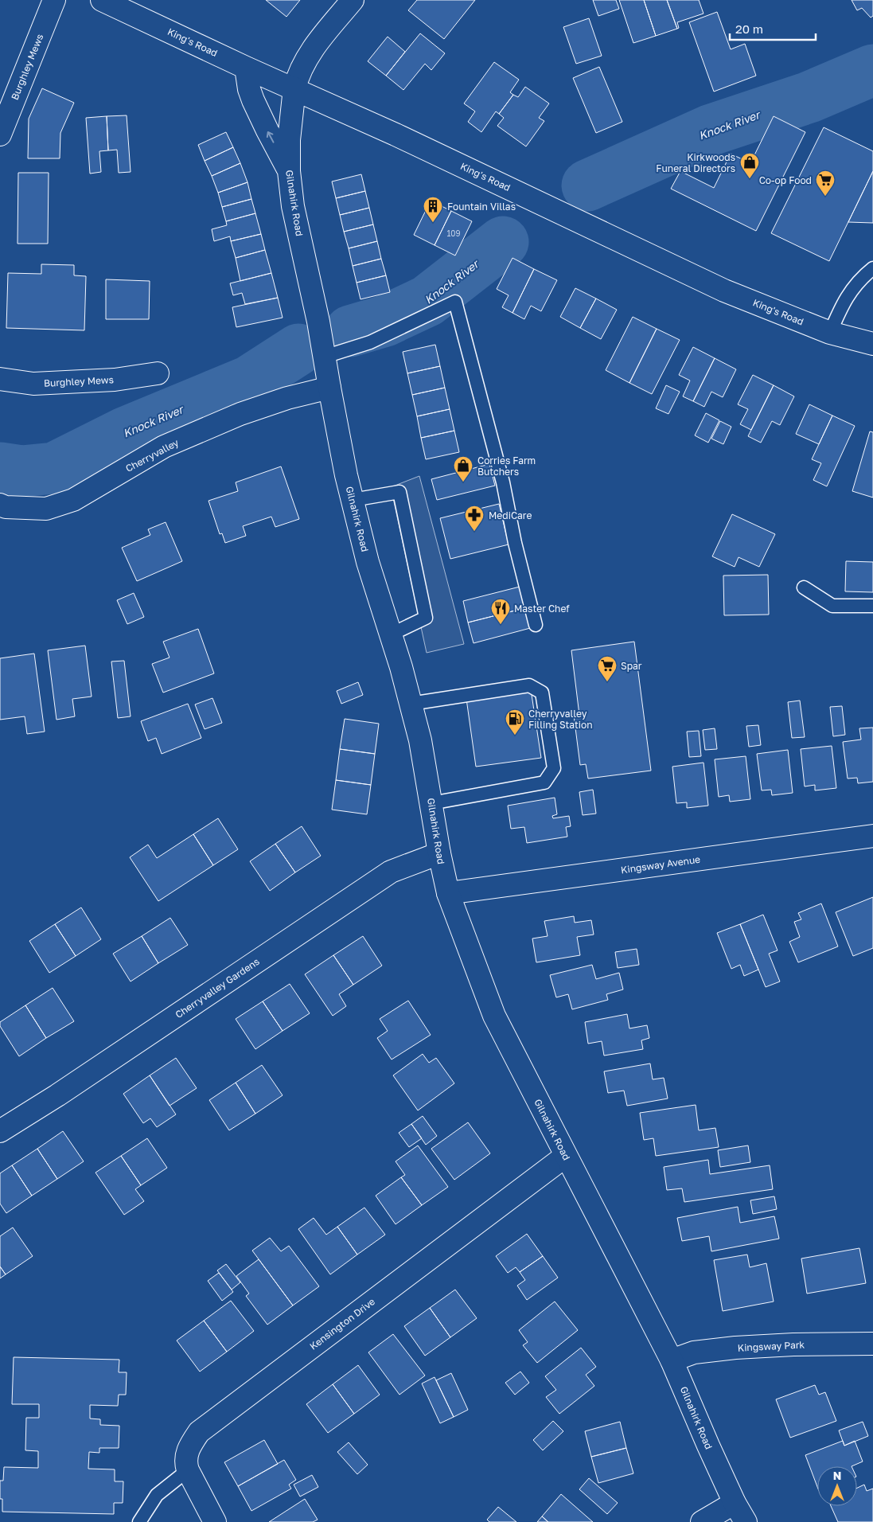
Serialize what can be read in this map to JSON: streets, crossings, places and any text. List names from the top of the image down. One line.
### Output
{"streets":{"street":["King's Road","Burghley Mews","Gilnahirk Road","Cherryvalley","Kingsway Avenue","Cherryvalley Gardens","Kensington Drive","Kingsway Park"]},"crossings":[["King's Road","Gilnahirk Road"],["Gilnahirk Road","Cherryvalley"],["Gilnahirk Road","Kingsway Avenue"],["Gilnahirk Road","Cherryvalley Gardens"],["Gilnahirk Road","Kensington Drive"],["Gilnahirk Road","Kingsway Park"]],"water":["Knock River"],"places":{"shop":["Kirkwoods Funeral Directors","Corries Farm Butchers"],"supermarket":["Co-op Food","Spar"],"building":["Fountain Villas"],"pharmacy":["MediCare"],"restaurant":["Master Chef"],"fuel station":["Cherryvalley Filling Station"]},"house_numbers":["109"],"scale_bar":"20 m","north":"top"}
